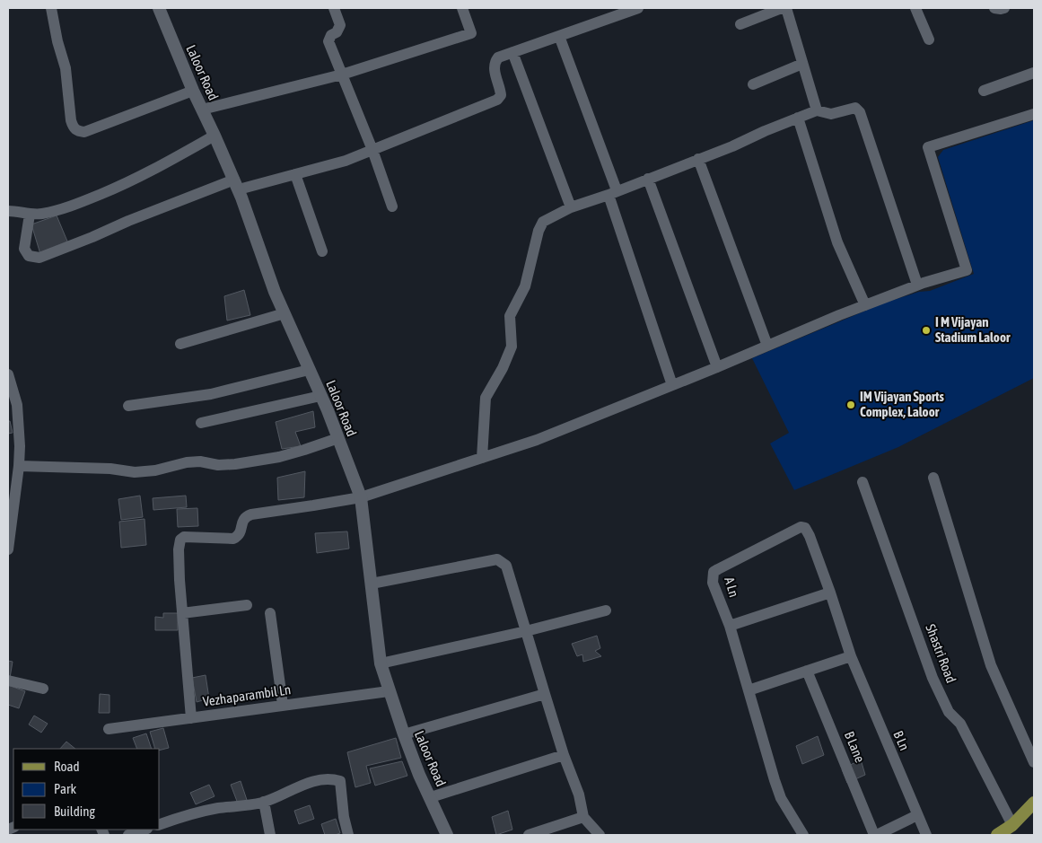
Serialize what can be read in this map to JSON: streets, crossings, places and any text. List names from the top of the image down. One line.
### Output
{"streets":{"street":["Laloor Road","A Ln","Shastri Road","Vezhaparambil Ln","B Ln","B Lane"]},"crossings":[["Laloor Road","Vezhaparambil Ln"],["A Ln","B Ln"]],"places":["I M Vijayan Stadium Laloor","IM Vijayan Sports Complex, Laloor"],"legend":["Road","Park","Building"]}
